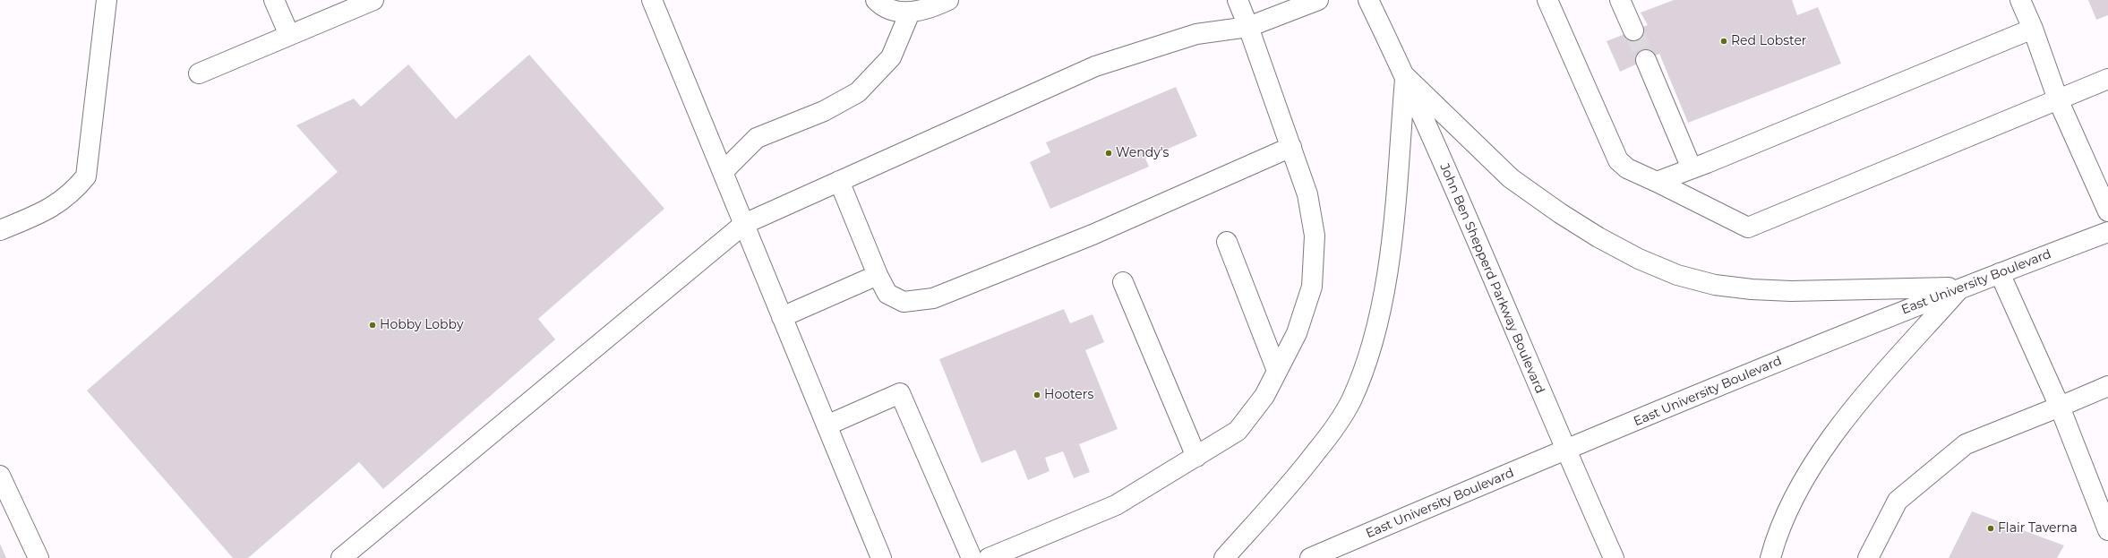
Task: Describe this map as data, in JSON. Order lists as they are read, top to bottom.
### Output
{
  "streets": {
    "main road": ["John Ben Shepperd Parkway Boulevard", "East University Boulevard"]
  },
  "crossings": [
    ["John Ben Shepperd Parkway Boulevard", "East University Boulevard"]
  ],
  "places": [
    "Red Lobster",
    "Wendy's",
    "Hobby Lobby",
    "Hooters",
    "Flair Taverna"
  ]
}
